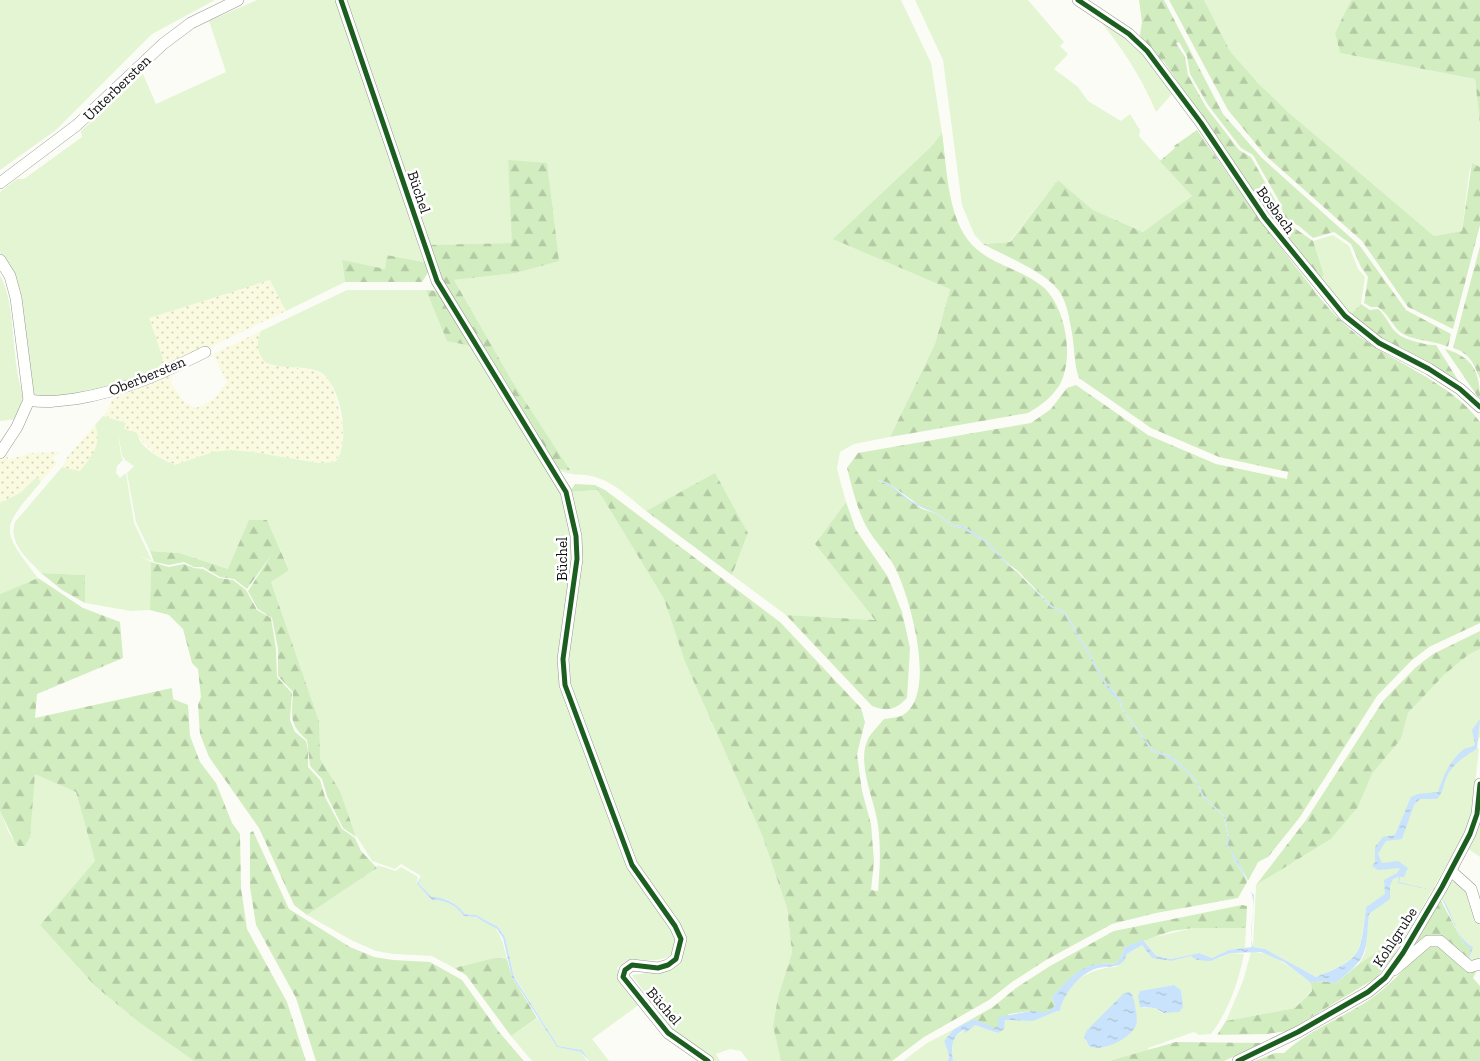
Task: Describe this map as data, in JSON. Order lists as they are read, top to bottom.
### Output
{
  "streets": {
    "street": [
      "Unterbersten",
      "Büchel",
      "Bosbach",
      "Oberbersten",
      "Kohlgrube"
    ]
  }
}
